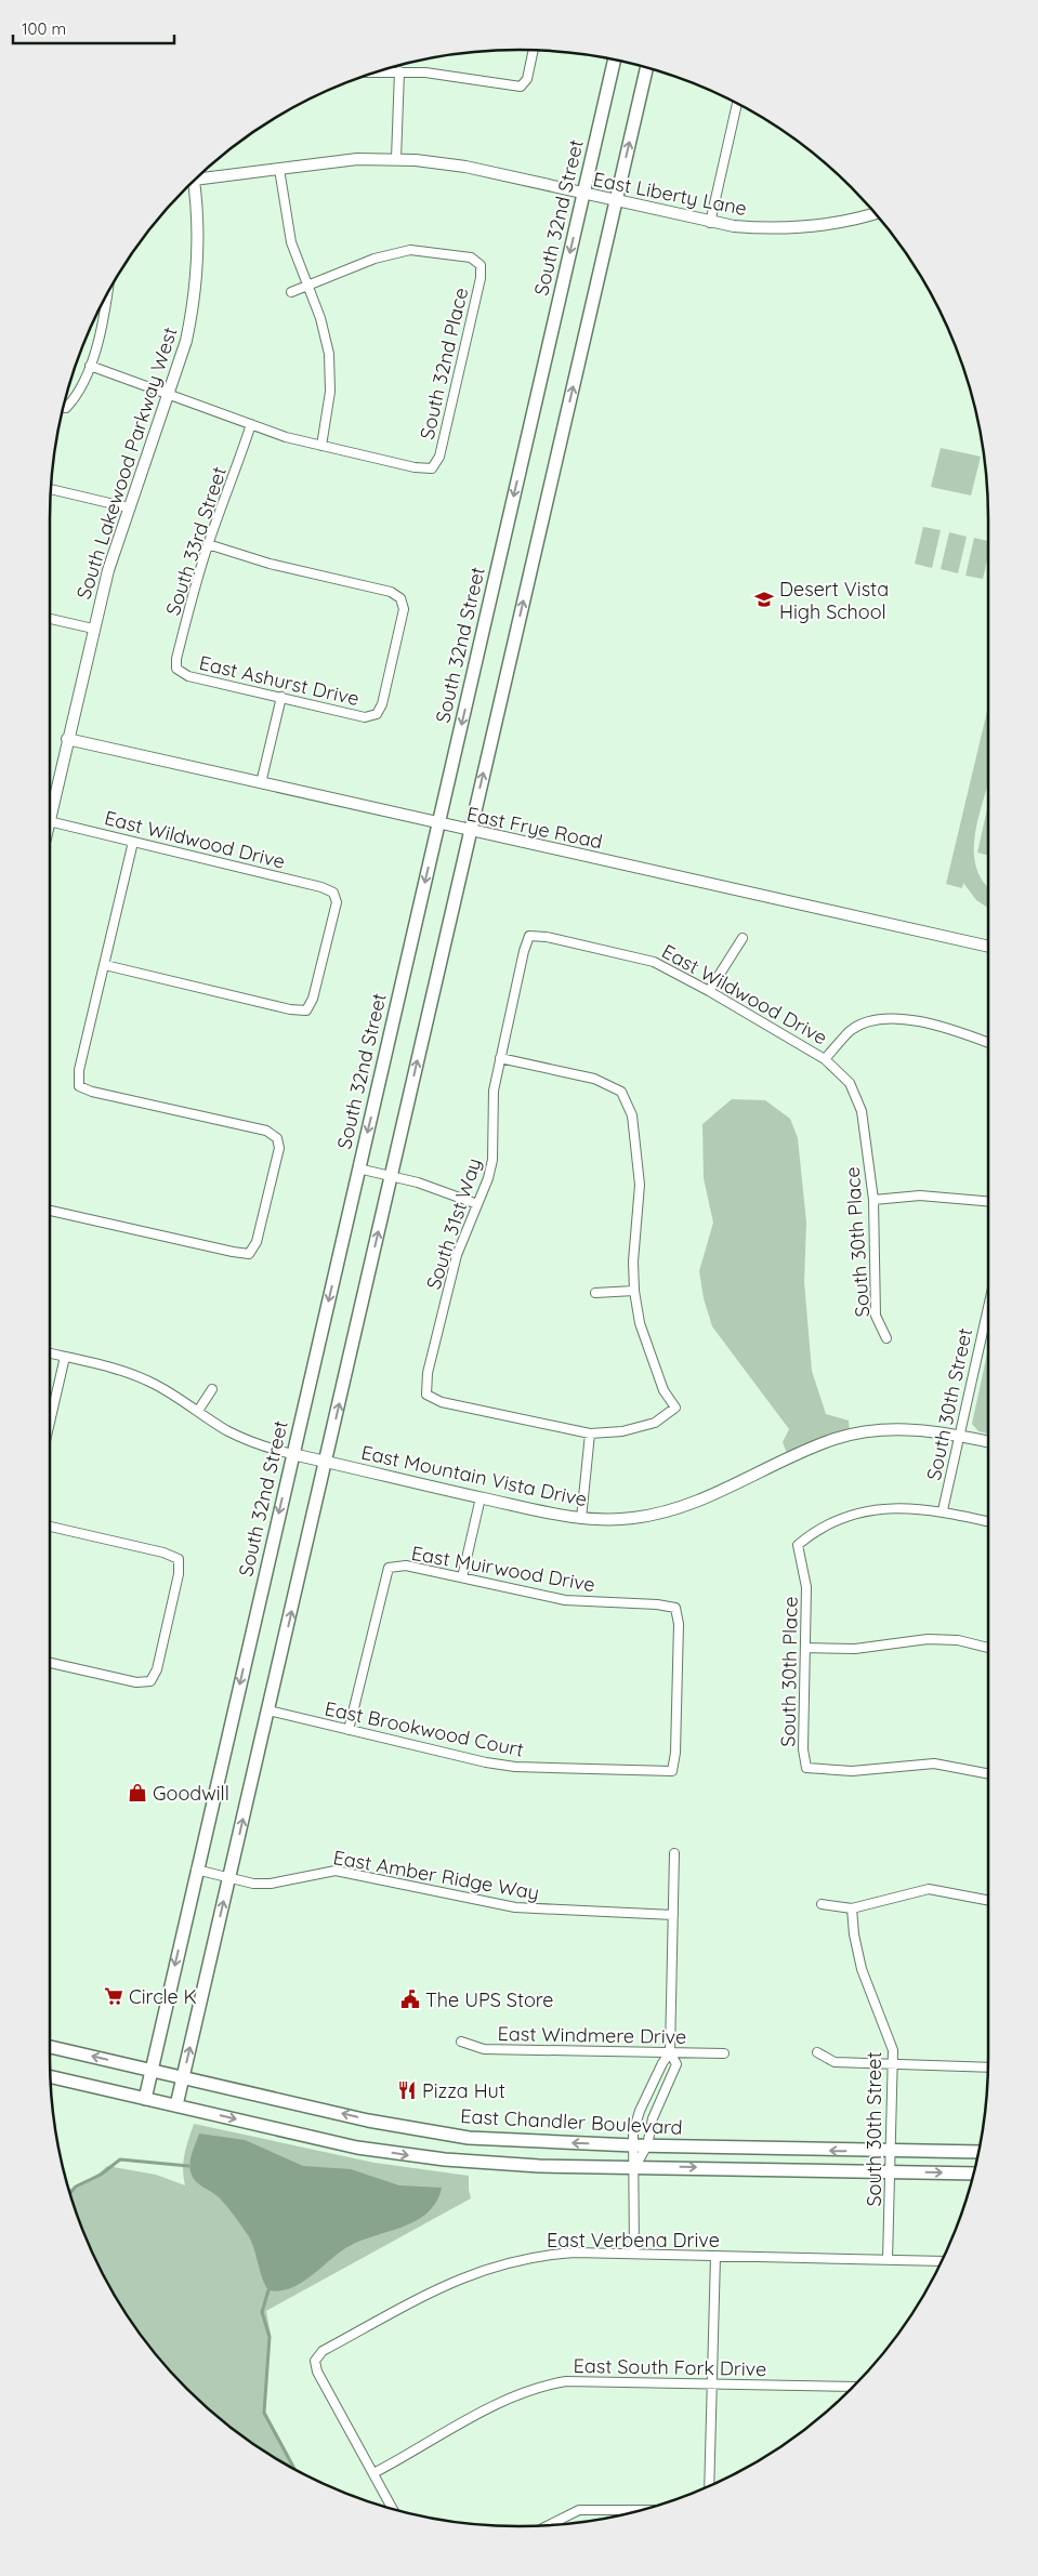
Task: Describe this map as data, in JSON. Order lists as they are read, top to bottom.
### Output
{
  "streets": {
    "main road": ["South 32nd Street", "East Chandler Boulevard"],
    "street": [
      "East Liberty Lane",
      "South 32nd Place",
      "South Lakewood Parkway West",
      "South 33rd Street",
      "East Ashurst Drive",
      "East Frye Road",
      "East Wildwood Drive",
      "South 31st Way",
      "South 30th Place",
      "South 30th Street",
      "East Mountain Vista Drive",
      "East Muirwood Drive",
      "East Brookwood Court",
      "East Amber Ridge Way",
      "East Windmere Drive",
      "East Verbena Drive",
      "East South Fork Drive"
    ]
  },
  "crossings": [
    ["East Liberty Lane", "South 32nd Street"],
    ["South 32nd Street", "East Frye Road"],
    ["South 32nd Street", "East Mountain Vista Drive"],
    ["South 32nd Street", "East Amber Ridge Way"],
    ["South 32nd Street", "East Chandler Boulevard"],
    ["South Lakewood Parkway West", "East Frye Road"],
    ["South 33rd Street", "East Ashurst Drive"],
    ["East Wildwood Drive", "South 31st Way"],
    ["East Wildwood Drive", "South 30th Place"],
    ["South 30th Place", "South 30th Street"],
    ["South 30th Street", "East Mountain Vista Drive"],
    ["South 30th Street", "East Chandler Boulevard"],
    ["South 30th Street", "East Verbena Drive"],
    ["East Muirwood Drive", "East Brookwood Court"],
    ["East Verbena Drive", "East South Fork Drive"]
  ],
  "places": {
    "school or university": ["Desert Vista High School"],
    "shop": ["Goodwill"],
    "supermarket": ["Circle K"],
    "public building": ["The UPS Store"],
    "restaurant": ["Pizza Hut"]
  },
  "scale_bar": "100 m"
}
